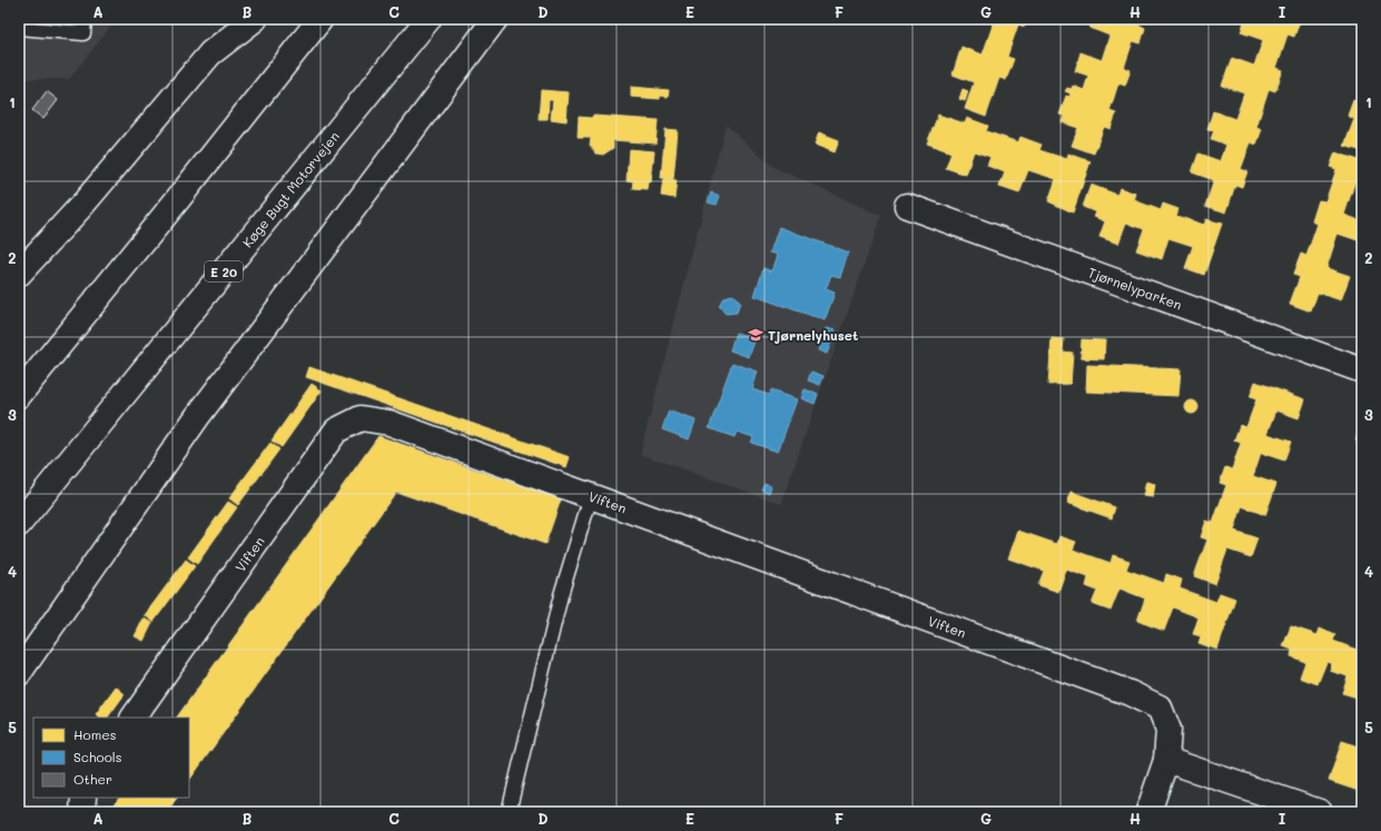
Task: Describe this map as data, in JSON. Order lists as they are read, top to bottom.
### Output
{
  "streets": {
    "main road": [
      "Køge Bugt Motorvejen",
      "E 20",
      "Tjørnelyparken",
      "Viften"
    ]
  },
  "places": {
    "school or university": ["Tjørnelyhuset"]
  },
  "legend": ["Homes", "Schools", "Other"],
  "grid": {
    "columns": [
      "A",
      "B",
      "C",
      "D",
      "E",
      "F",
      "G",
      "H",
      "I"
    ],
    "rows": [
      "1",
      "2",
      "3",
      "4",
      "5"
    ]
  }
}
